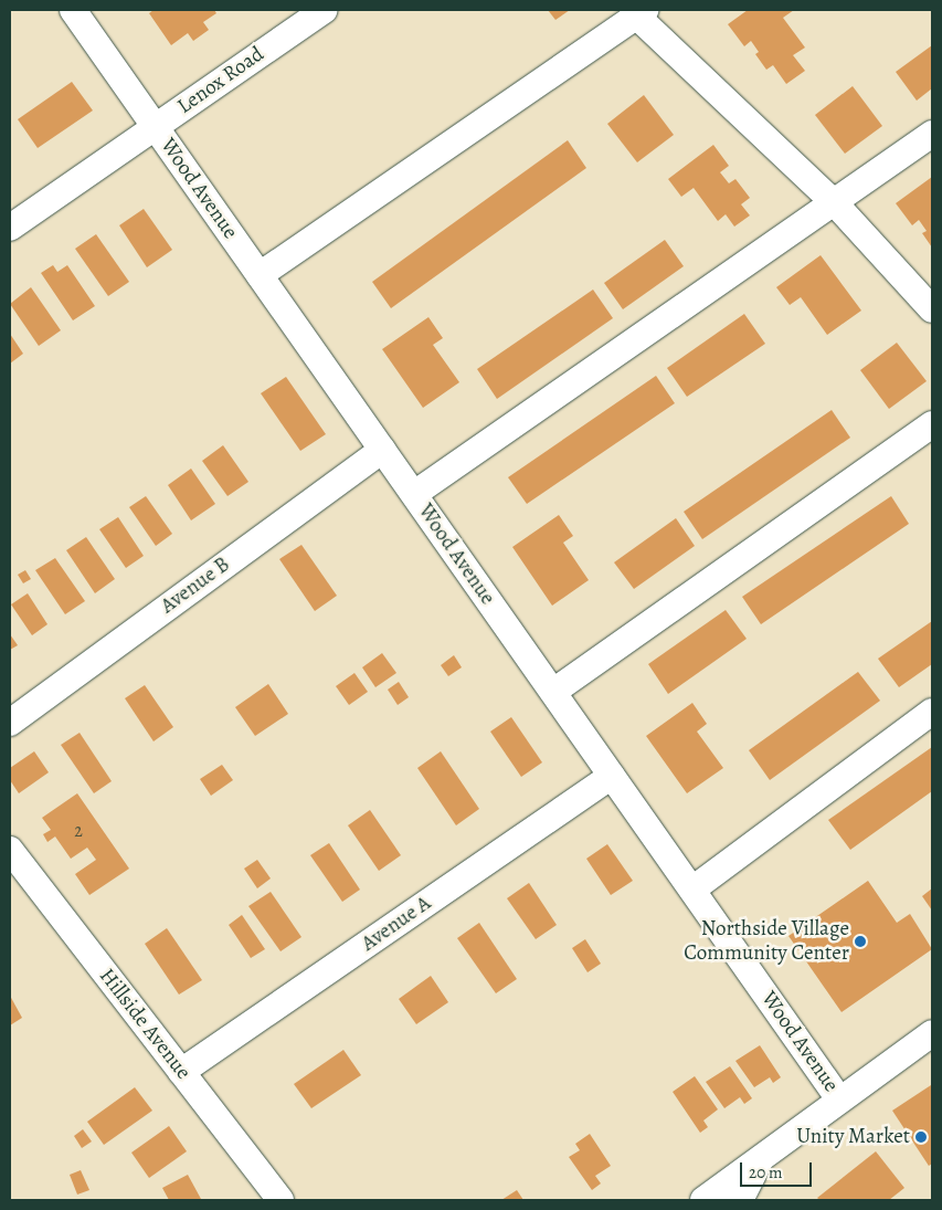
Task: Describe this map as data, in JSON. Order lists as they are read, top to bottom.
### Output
{
  "streets": {
    "street": [
      "Lenox Road",
      "Wood Avenue",
      "Avenue B",
      "Avenue A",
      "Hillside Avenue"
    ]
  },
  "crossings": [
    ["Lenox Road", "Wood Avenue"],
    ["Wood Avenue", "Avenue B"],
    ["Wood Avenue", "Avenue A"],
    ["Avenue A", "Hillside Avenue"]
  ],
  "places": ["Northside Village Community Center", "Unity Market"],
  "house_numbers": ["2"],
  "scale_bar": "20 m"
}
